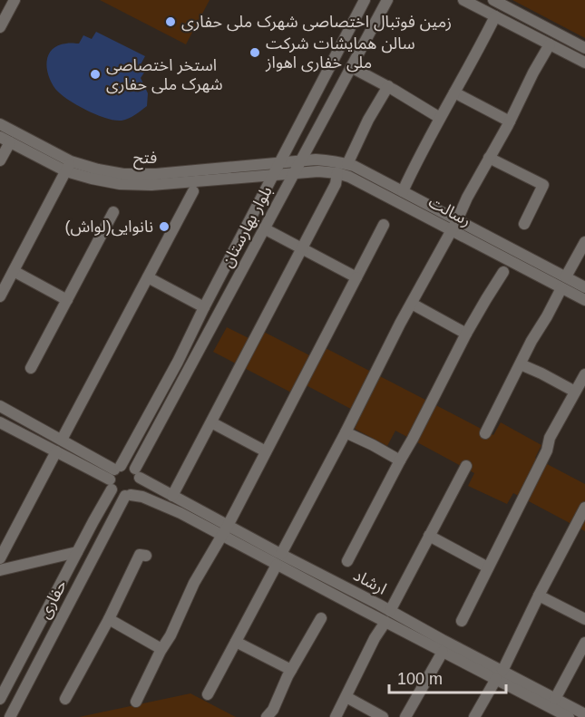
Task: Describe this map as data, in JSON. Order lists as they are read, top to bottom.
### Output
{
  "streets": {
    "street": [
      "فتح",
      "رسالت",
      "بلوار بهارستان",
      "ارشاد",
      "حفاری"
    ]
  },
  "crossings": [
    ["فتح", "رسالت"],
    ["فتح", "بلوار بهارستان"],
    ["رسالت", "بلوار بهارستان"],
    ["بلوار بهارستان", "ارشاد"],
    ["بلوار بهارستان", "حفاری"],
    ["ارشاد", "حفاری"]
  ],
  "places": [
    "زمین فوتبال اختصاصی شهرک ملی حفاری",
    "سالن همایشات شرکت ملی خفاری اهواز",
    "استخر اختصاصی شهرک ملی حفاری",
    "نانوایى(لواش)"
  ],
  "scale_bar": "100 m"
}
